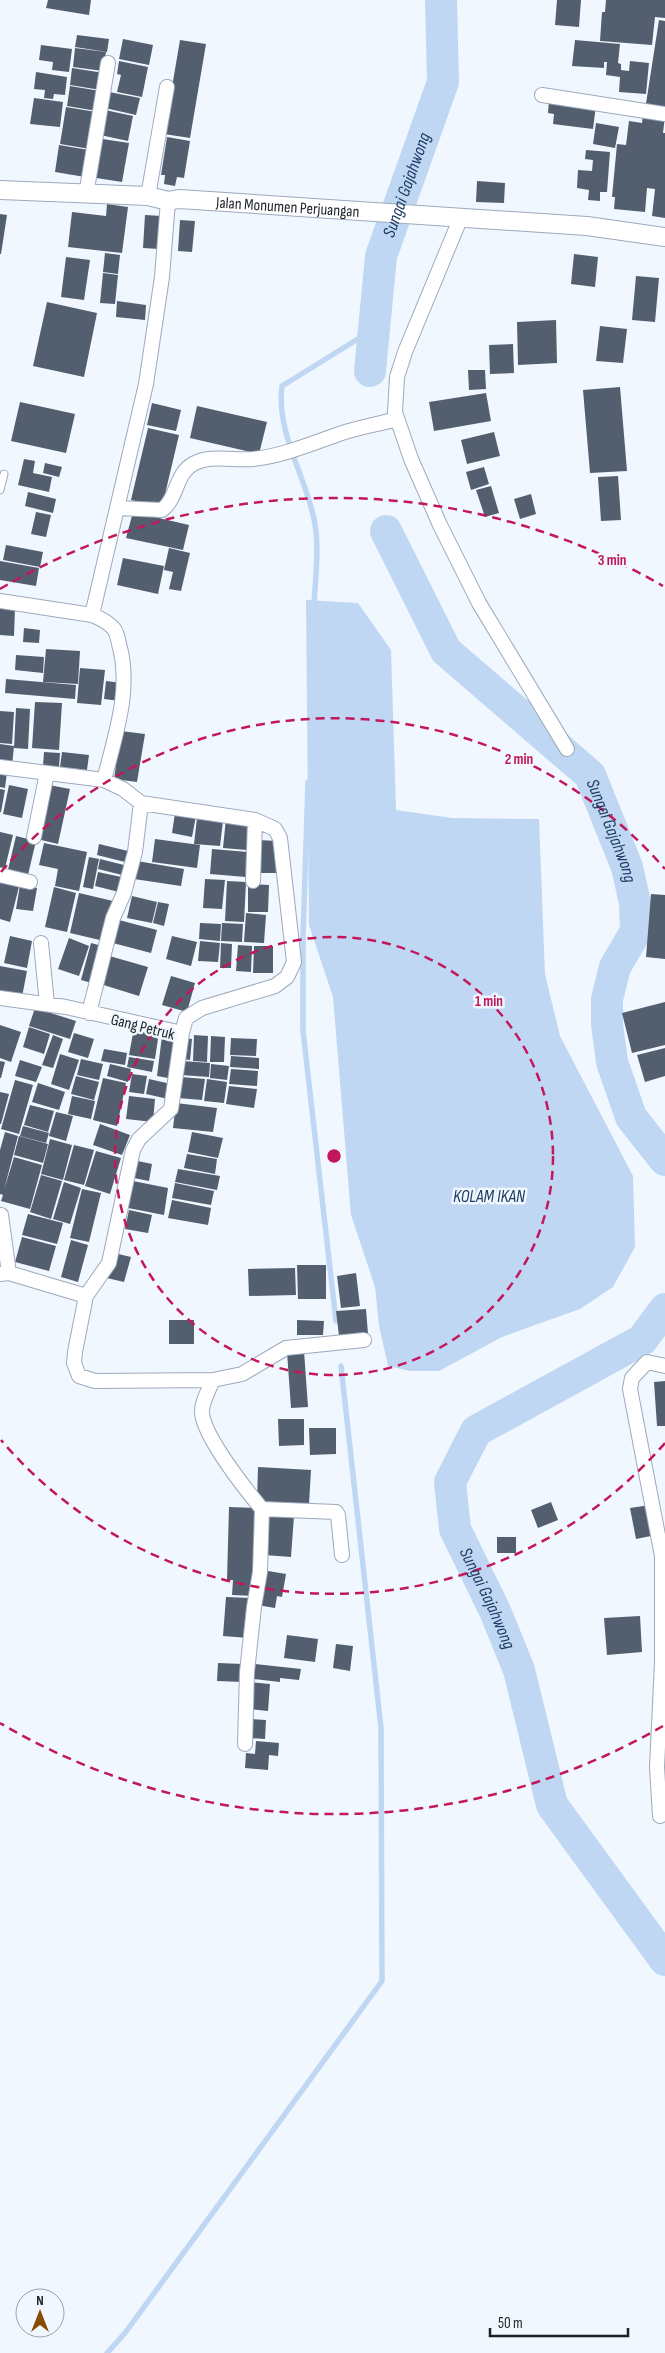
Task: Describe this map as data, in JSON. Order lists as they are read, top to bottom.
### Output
{
  "streets": {
    "street": ["Jalan Monumen Perjuangan", "Gang Petruk"]
  },
  "water": ["Sungai Gajahwong", "KOLAM IKAN"],
  "scale_bar": "50 m",
  "north": "top",
  "rings": ["3 min", "2 min", "1 min"]
}
